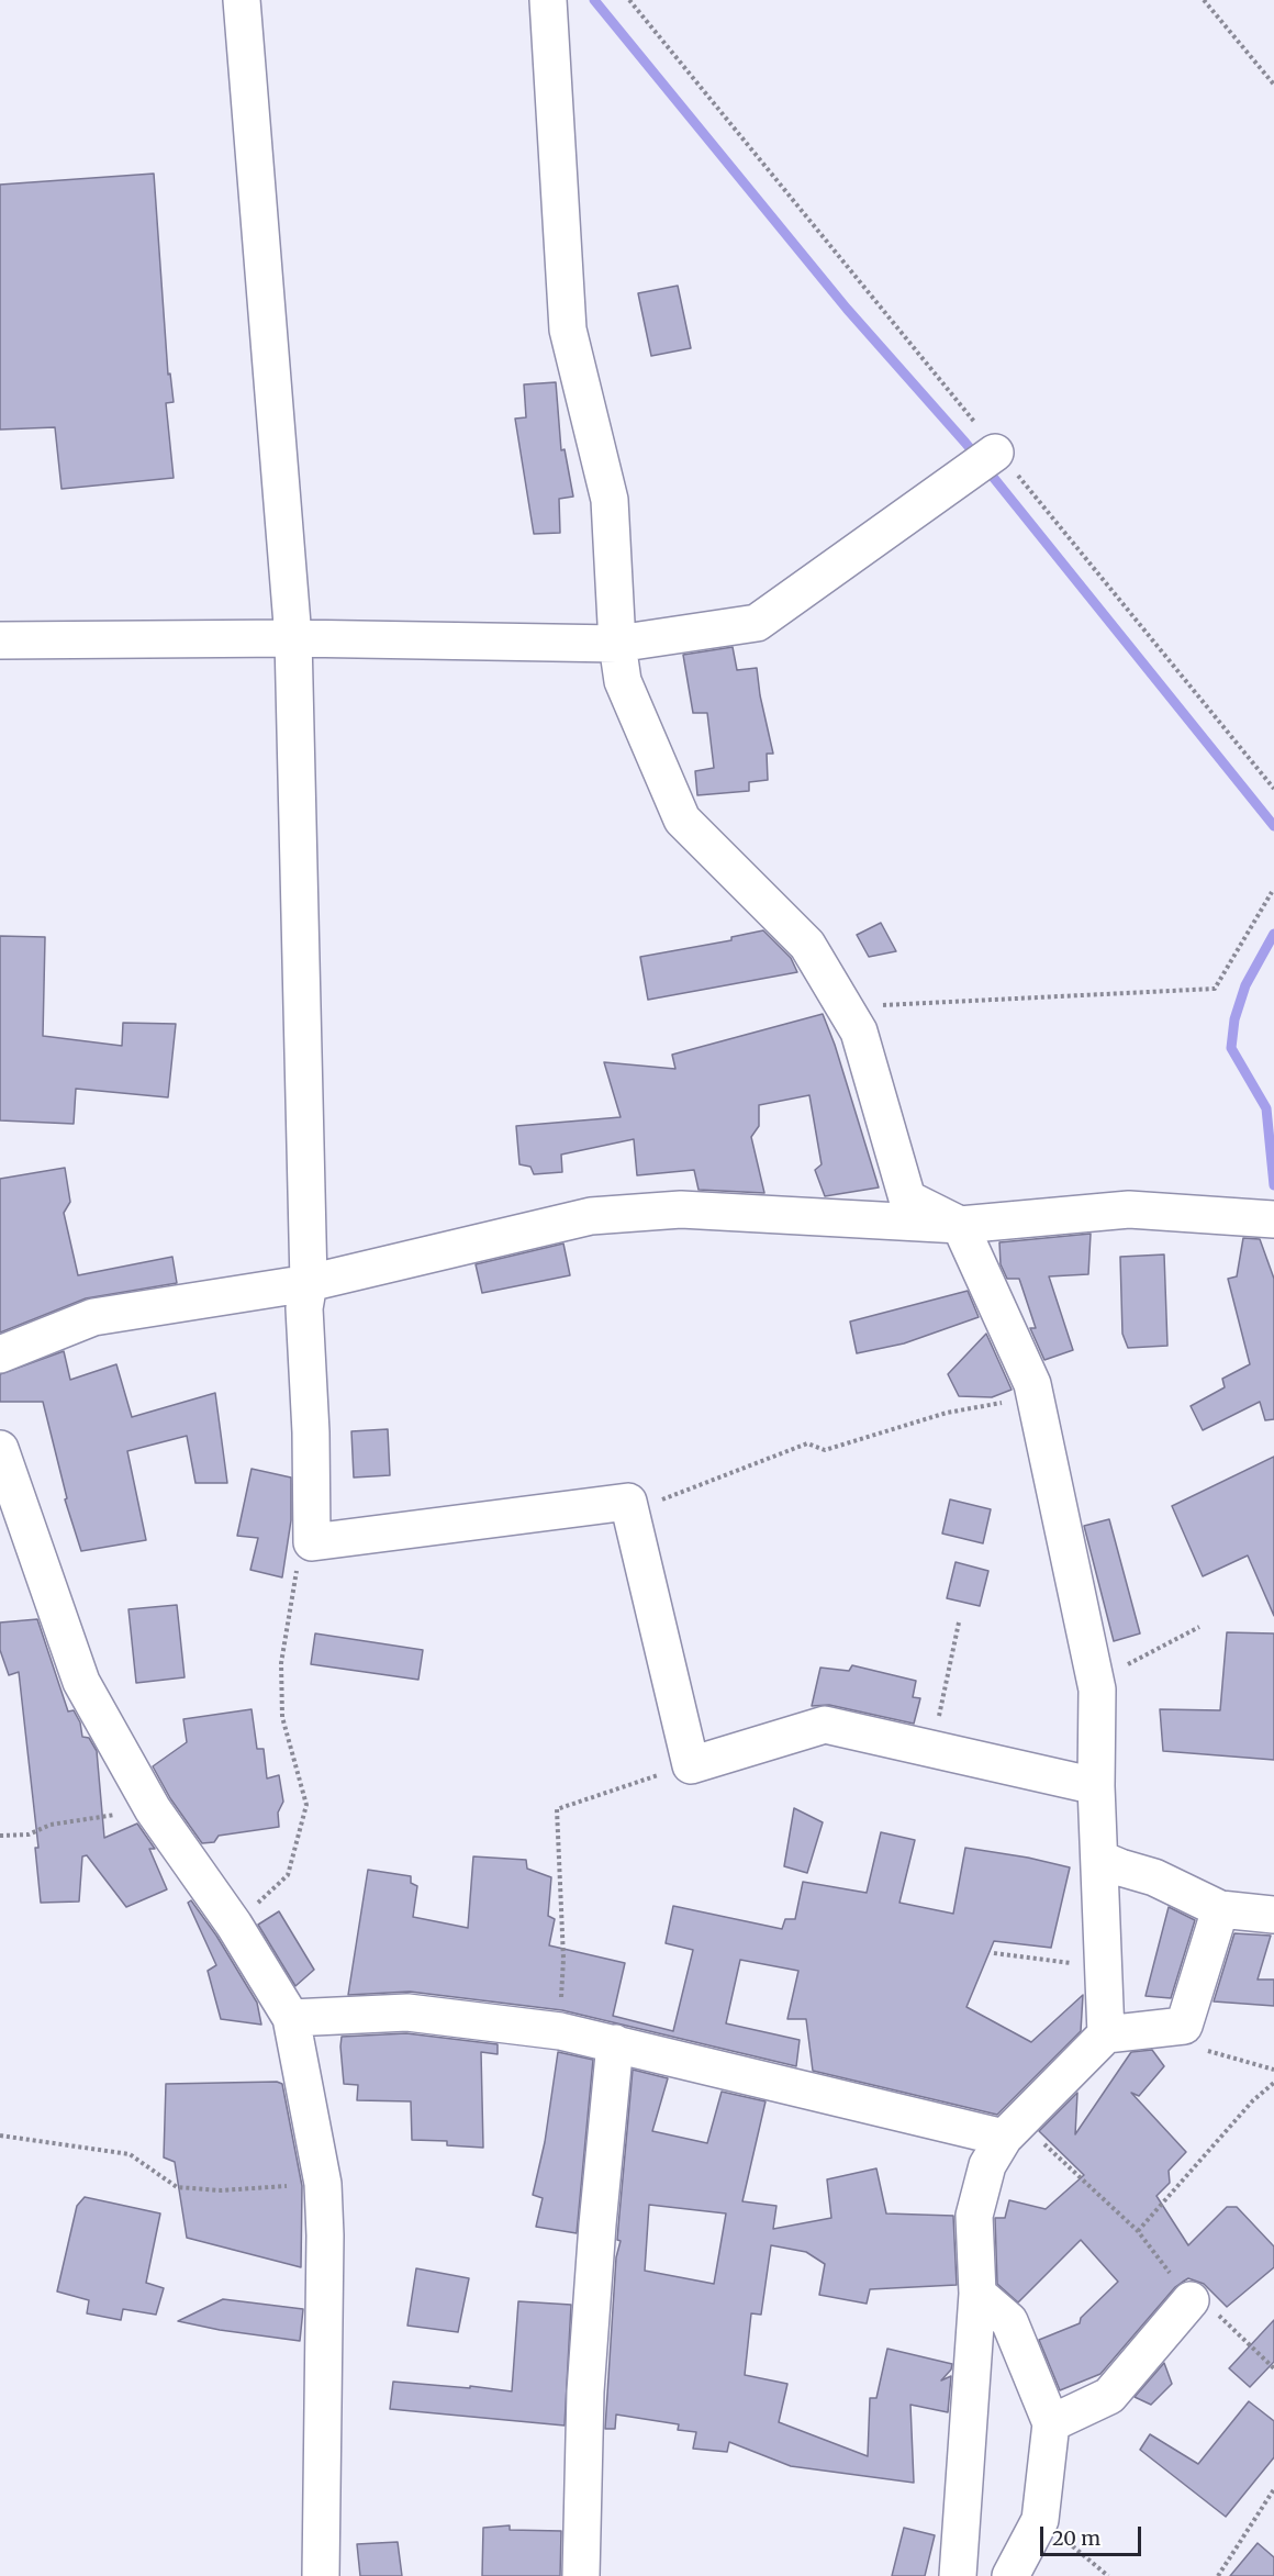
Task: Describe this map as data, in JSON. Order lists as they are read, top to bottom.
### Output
{
  "scale_bar": "20 m"
}
